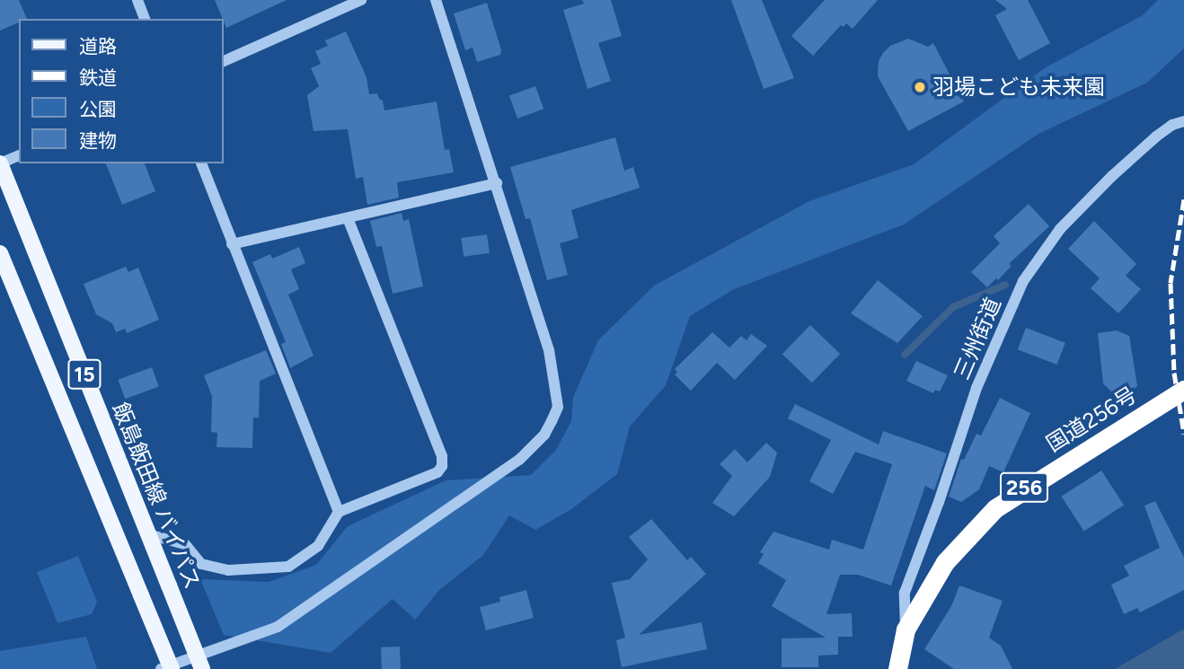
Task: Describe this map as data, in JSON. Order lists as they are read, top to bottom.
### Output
{
  "streets": {
    "highway": ["国道256号", "256"],
    "main road": ["15", "飯島飯田線 バイパス"],
    "street": ["三州街道"]
  },
  "crossings": [
    ["三州街道", "国道256号"]
  ],
  "places": ["羽場こども未来園"],
  "legend": [
    "道路",
    "鉄道",
    "公園",
    "建物"
  ]
}
